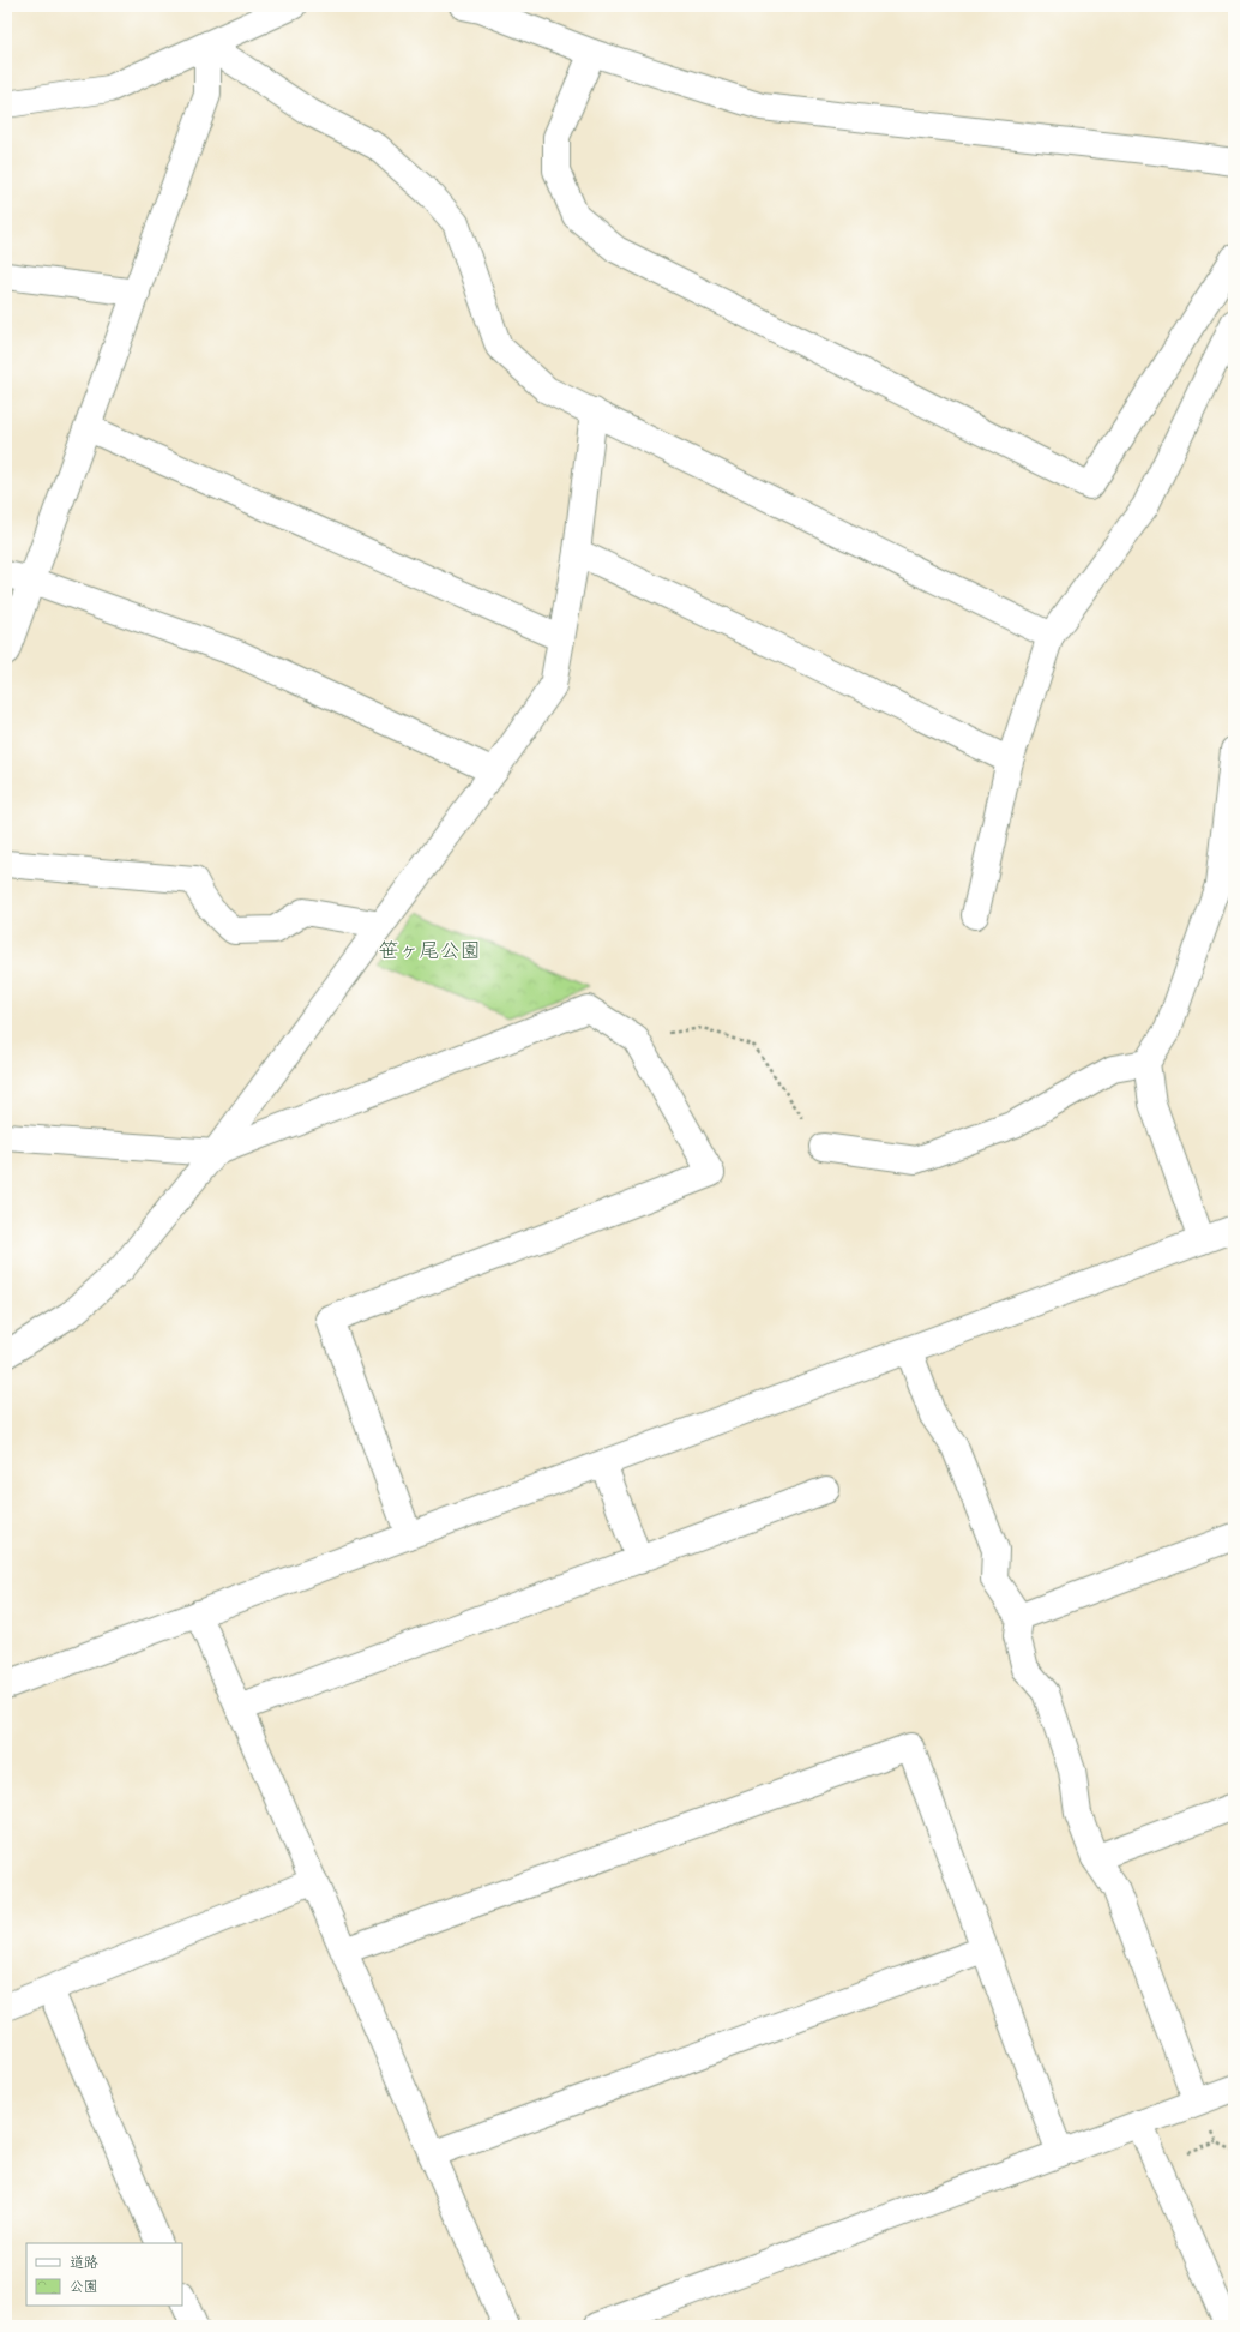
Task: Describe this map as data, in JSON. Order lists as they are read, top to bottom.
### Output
{
  "parks": ["笹ヶ尾公園"],
  "legend": ["道路", "公園"]
}
